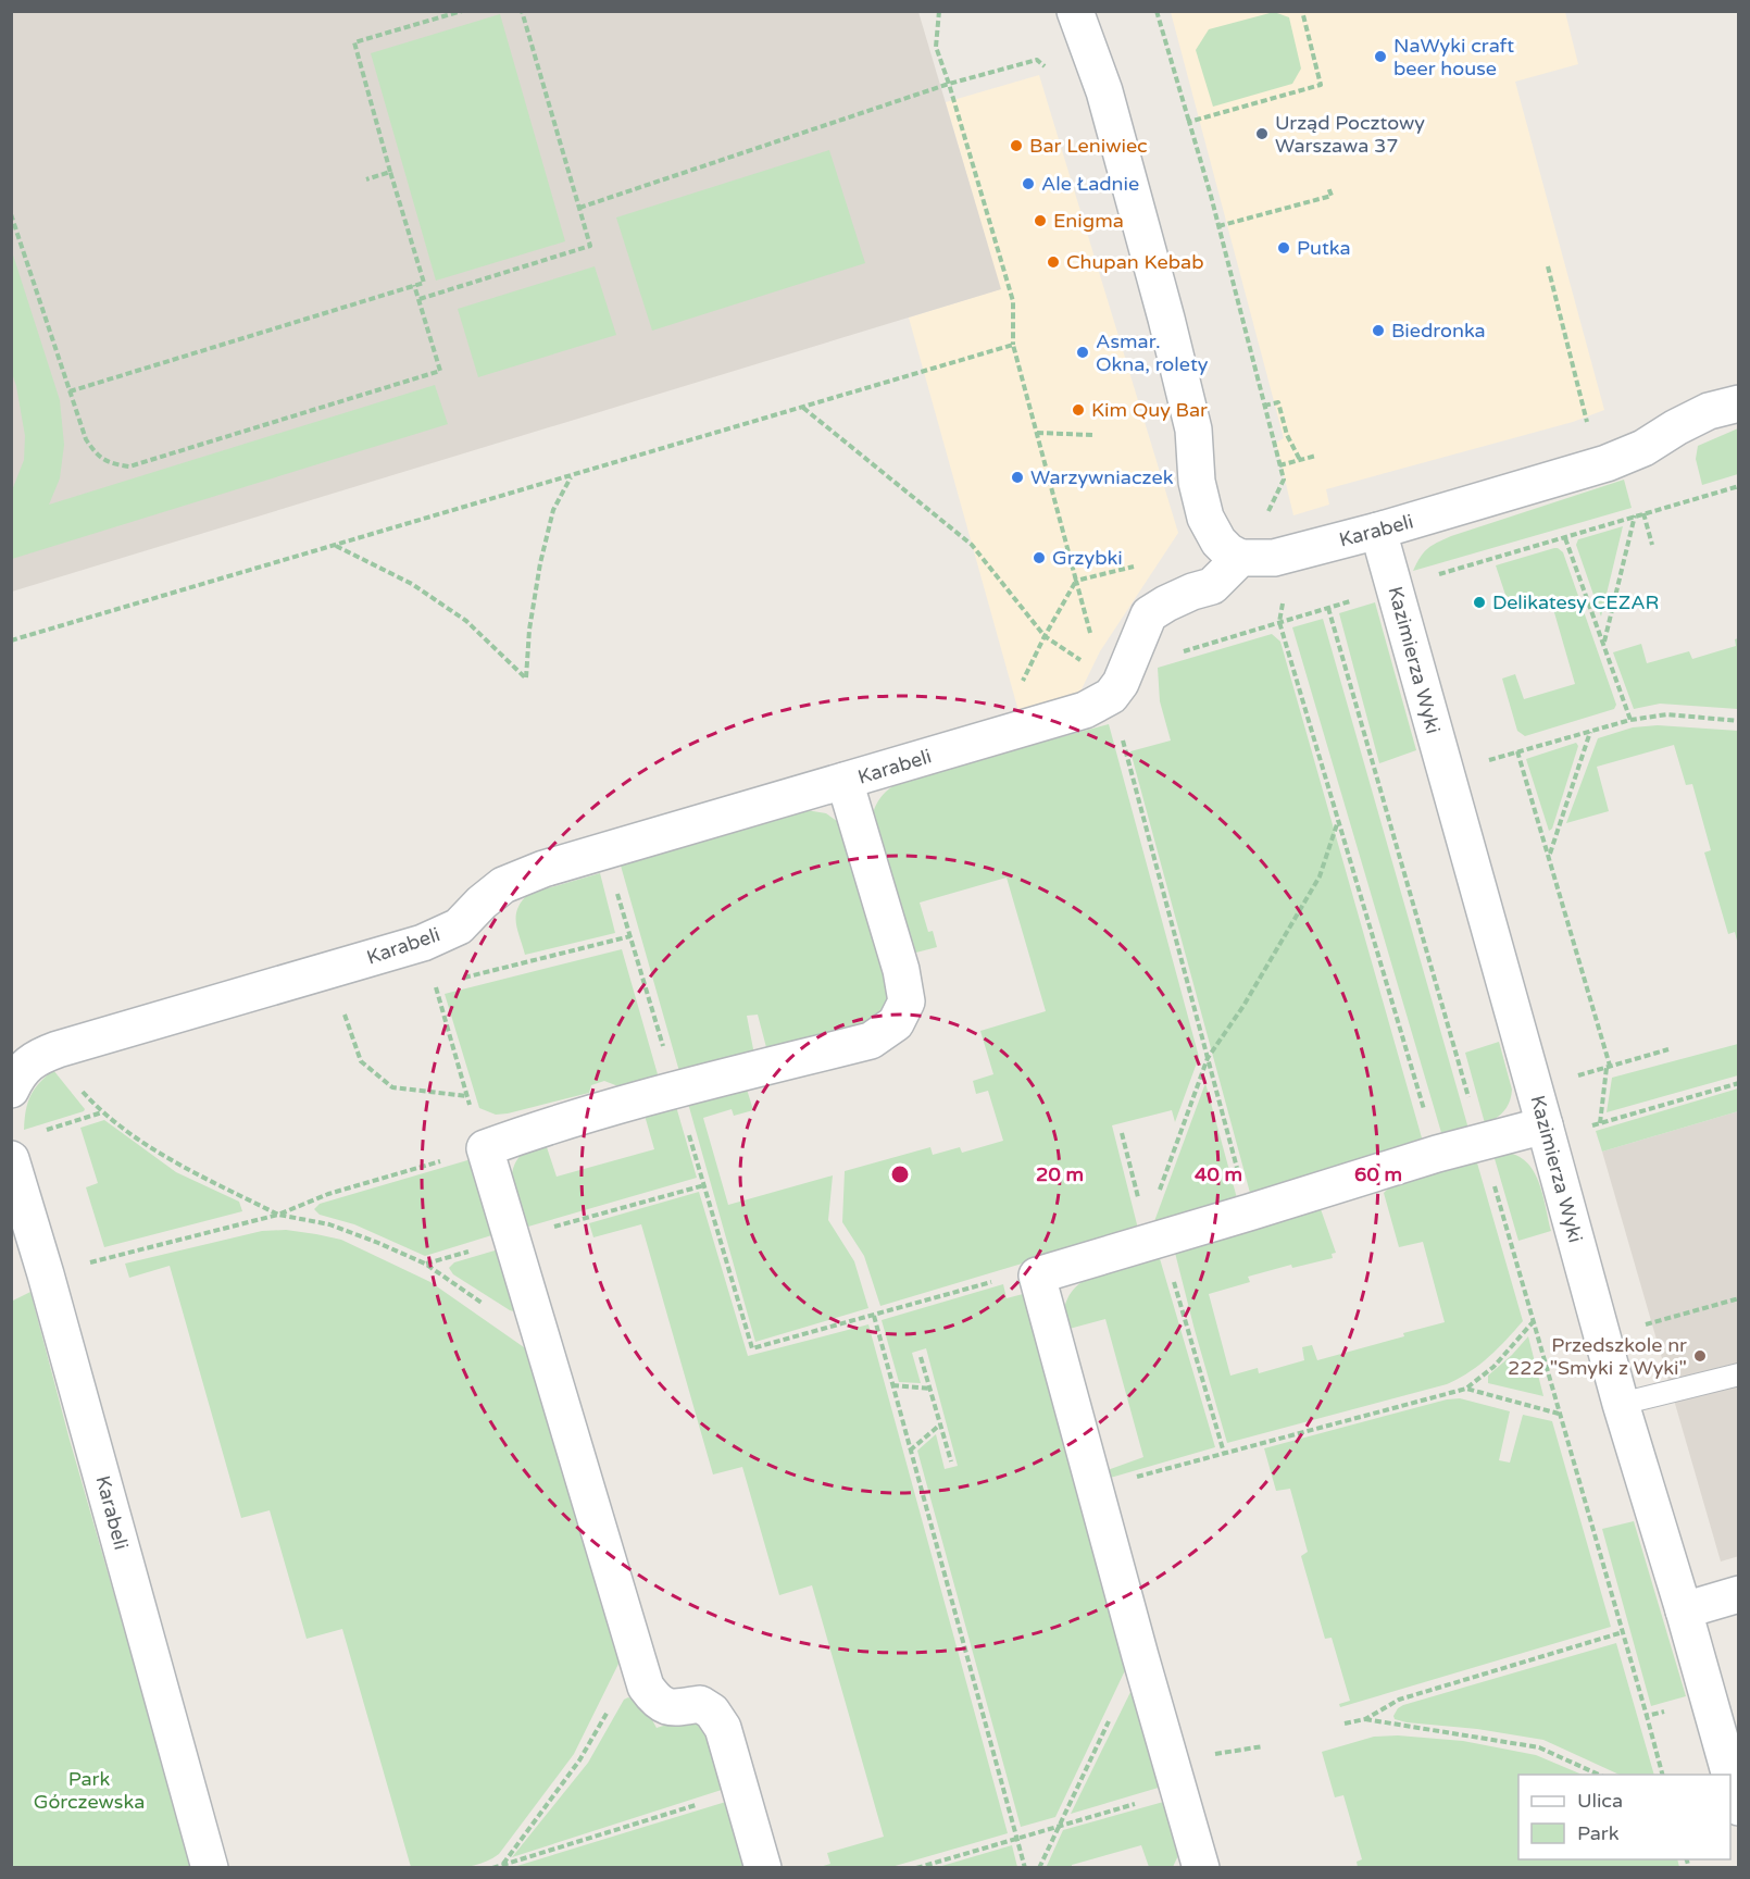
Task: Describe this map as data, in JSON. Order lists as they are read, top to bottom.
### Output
{
  "streets": {
    "street": ["Karabeli", "Kazimierza Wyki"]
  },
  "crossings": [
    ["Karabeli", "Kazimierza Wyki"]
  ],
  "parks": ["Park Górczewska"],
  "places": [
    "NaWyki craft beer house",
    "Urząd Pocztowy Warszawa 37",
    "Bar Leniwiec",
    "Ale Ładnie",
    "Enigma",
    "Putka",
    "Chupan Kebab",
    "Biedronka",
    "Asmar. Okna, rolety",
    "Kim Quy Bar",
    "Warzywniaczek",
    "Grzybki",
    "Delikatesy CEZAR",
    "Przedszkole nr 222 \"Smyki z Wyki\""
  ],
  "legend": ["Ulica", "Park"],
  "rings": ["20 m", "40 m", "60 m"]
}
